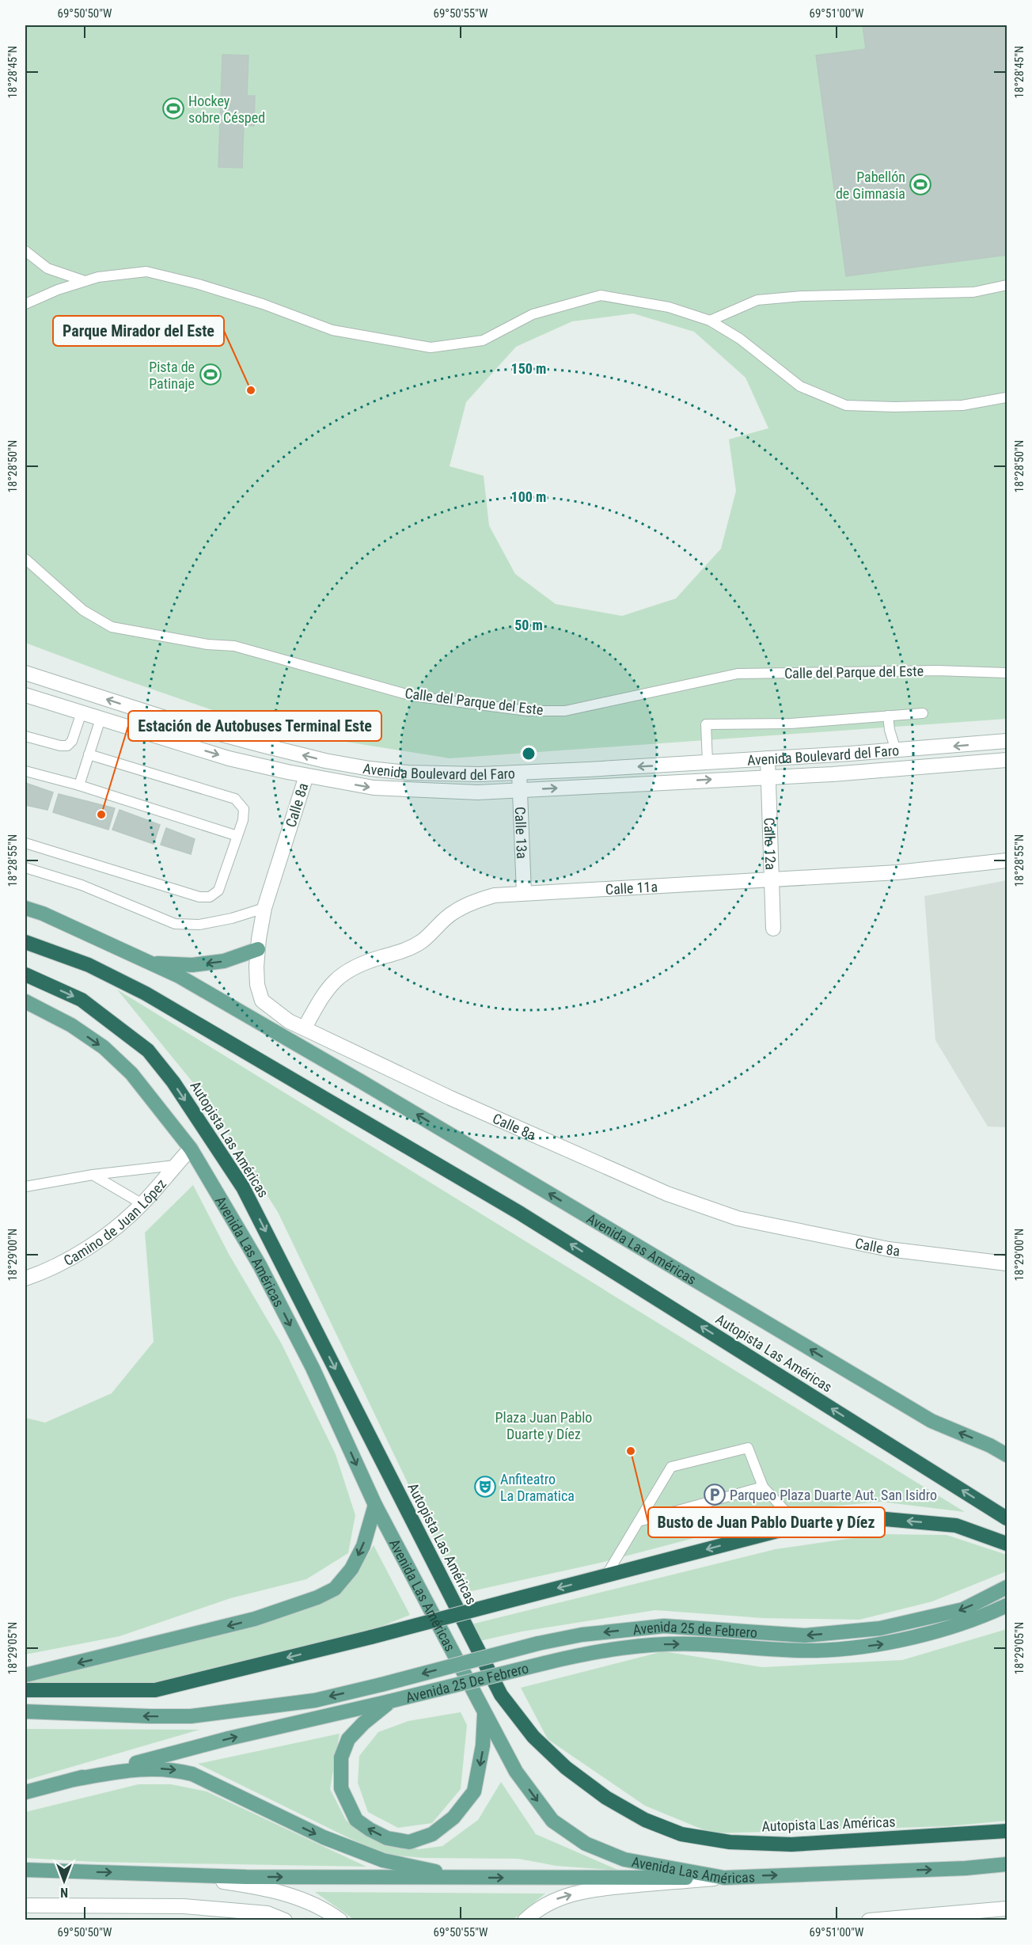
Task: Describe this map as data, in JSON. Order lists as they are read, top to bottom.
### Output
{
  "streets": {
    "highway": ["Autopista Las Américas"],
    "main road": ["Avenida Las Américas", "Avenida 25 de Febrero", "Avenida 25 De Febrero"],
    "street": [
      "Avenida Boulevard del Faro",
      "Calle 8a",
      "Calle 13a",
      "Calle 12a",
      "Calle 11a",
      "Camino de Juan López"
    ],
    "lane": ["Calle del Parque del Este"]
  },
  "crossings": [
    ["Avenida Boulevard del Faro", "Calle 8a"],
    ["Avenida Boulevard del Faro", "Calle 13a"],
    ["Avenida Boulevard del Faro", "Calle 12a"],
    ["Calle 8a", "Calle 11a"],
    ["Calle 13a", "Calle 11a"],
    ["Calle 12a", "Calle 11a"],
    ["Camino de Juan López", "Avenida Las Américas"],
    ["Avenida 25 de Febrero", "Avenida 25 De Febrero"]
  ],
  "parks": ["Plaza Juan Pablo Duarte y Díez"],
  "places": {
    "sports": ["Hockey sobre Césped", "Pabellón de Gimnasia", "Pista de Patinaje"],
    "other": ["Parque Mirador del Este", "Estación de Autobuses Terminal Este", "Busto de Juan Pablo Duarte y Díez"],
    "theatre": ["Anfiteatro La Dramatica"],
    "parking": ["Parqueo Plaza Duarte Aut. San Isidro"]
  },
  "north": "bottom",
  "coordinates": [
    "69°50'50\"W",
    "69°50'55\"W",
    "69°51'00\"W",
    "18°28'45\"N",
    "18°28'50\"N",
    "18°28'55\"N",
    "18°29'00\"N",
    "18°29'05\"N"
  ],
  "rings": ["150 m", "100 m", "50 m"]
}
